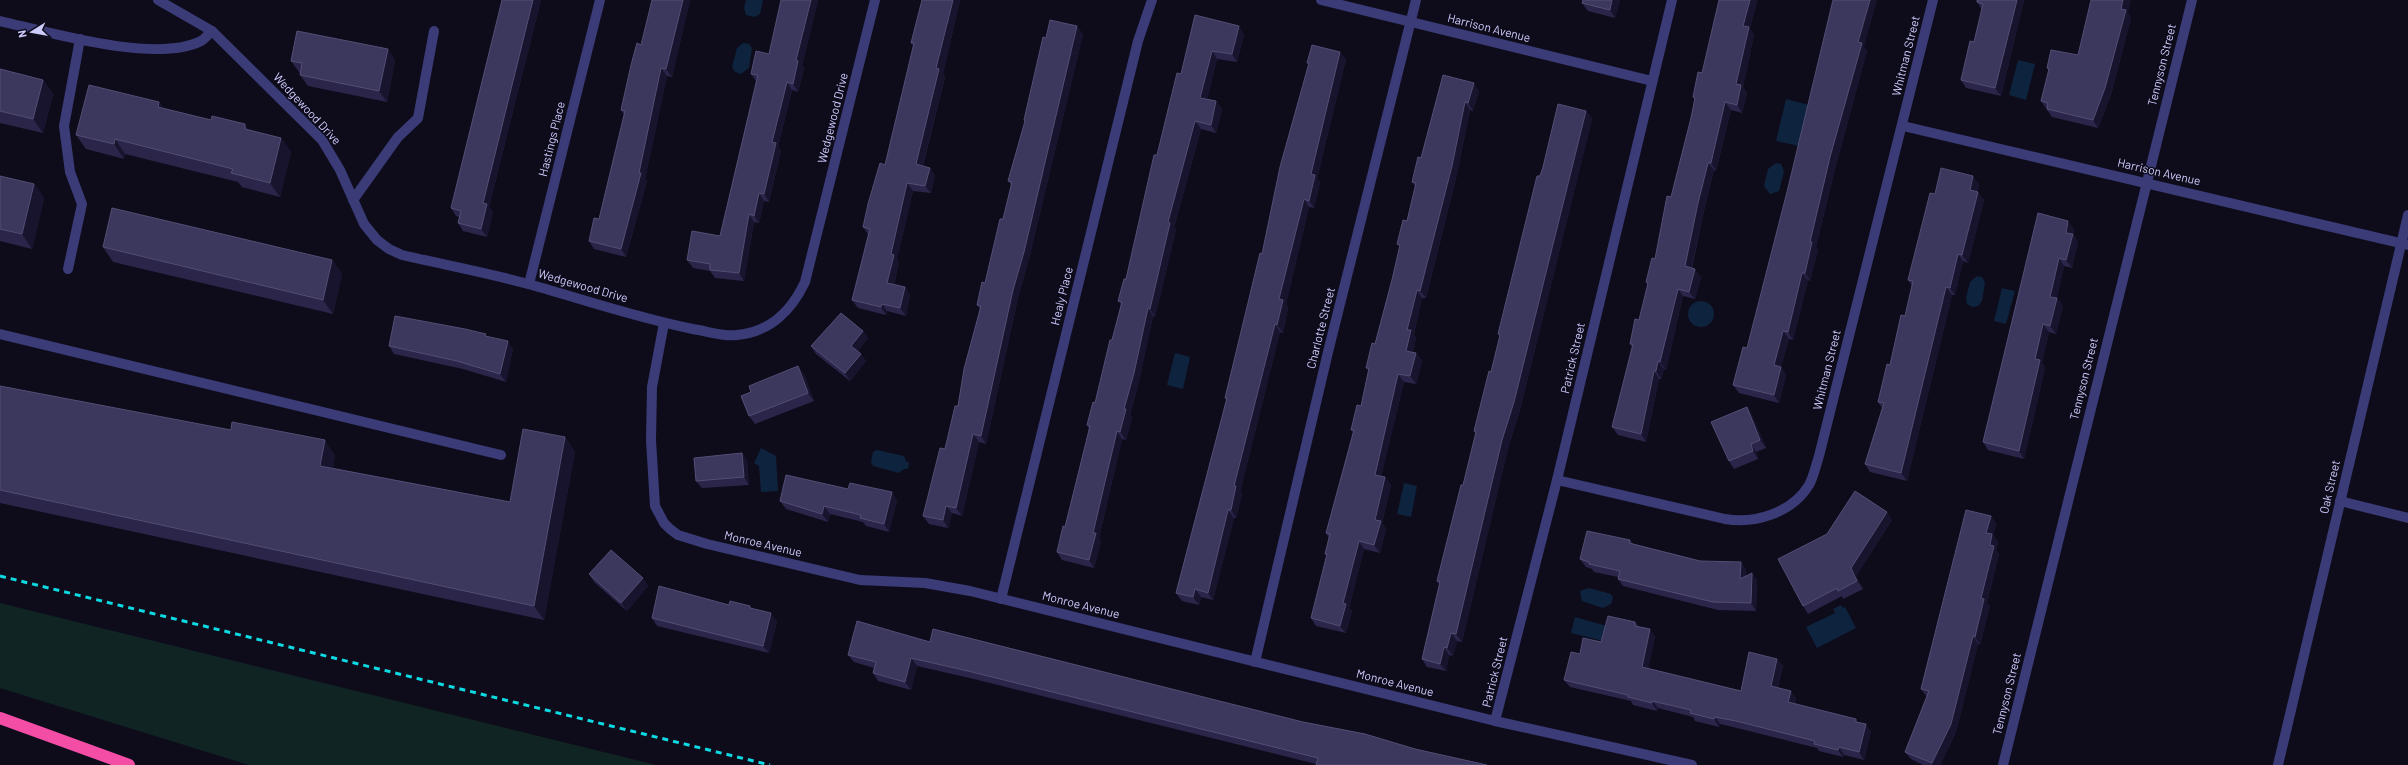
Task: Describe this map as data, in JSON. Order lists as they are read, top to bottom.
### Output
{
  "streets": {
    "street": [
      "Harrison Avenue",
      "Whitman Street",
      "Tennyson Street",
      "Wedgewood Drive",
      "Hastings Place",
      "Healy Place",
      "Charlotte Street",
      "Patrick Street",
      "Oak Street",
      "Monroe Avenue"
    ]
  },
  "crossings": [
    ["Harrison Avenue", "Whitman Street"],
    ["Harrison Avenue", "Tennyson Street"],
    ["Harrison Avenue", "Charlotte Street"],
    ["Harrison Avenue", "Patrick Street"],
    ["Harrison Avenue", "Oak Street"],
    ["Whitman Street", "Patrick Street"],
    ["Wedgewood Drive", "Hastings Place"],
    ["Wedgewood Drive", "Monroe Avenue"],
    ["Healy Place", "Monroe Avenue"],
    ["Charlotte Street", "Monroe Avenue"],
    ["Patrick Street", "Monroe Avenue"]
  ],
  "north": "left"
}
